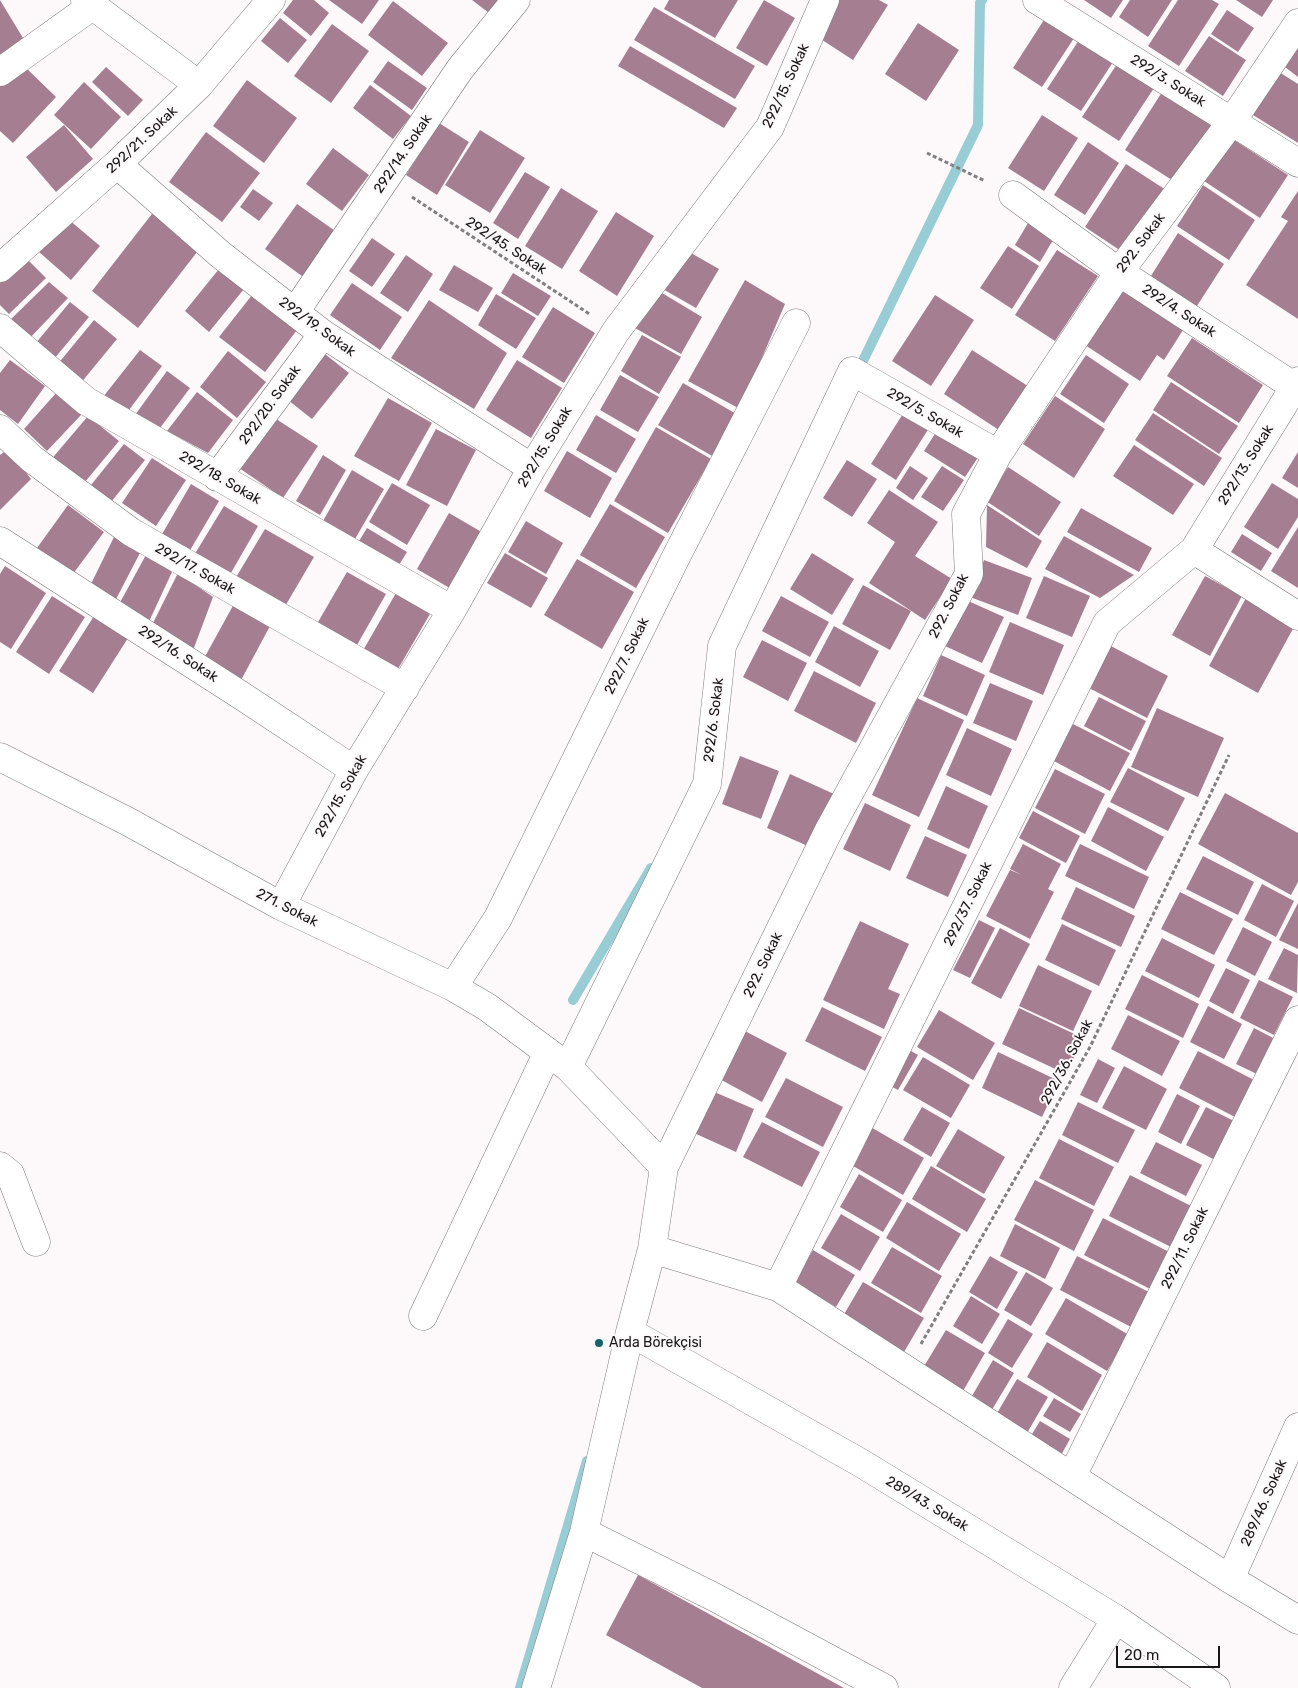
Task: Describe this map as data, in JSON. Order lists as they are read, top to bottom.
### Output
{
  "streets": {
    "street": [
      "292/3. Sokak",
      "292/15. Sokak",
      "292/21. Sokak",
      "292/14. Sokak",
      "292. Sokak",
      "292/4. Sokak",
      "292/19. Sokak",
      "292/20. Sokak",
      "292/5. Sokak",
      "292/13. Sokak",
      "292/18. Sokak",
      "292/17. Sokak",
      "292/16. Sokak",
      "292/7. Sokak",
      "292/6. Sokak",
      "292/37. Sokak",
      "271. Sokak",
      "292/11. Sokak",
      "289/46. Sokak",
      "289/43. Sokak"
    ],
    "path": ["292/45. Sokak", "292/36. Sokak"]
  },
  "crossings": [
    ["292/3. Sokak", "292. Sokak"],
    ["292/15. Sokak", "292/45. Sokak"],
    ["292/15. Sokak", "292/19. Sokak"],
    ["292/15. Sokak", "292/18. Sokak"],
    ["292/15. Sokak", "292/17. Sokak"],
    ["292/15. Sokak", "292/16. Sokak"],
    ["292/15. Sokak", "271. Sokak"],
    ["292/21. Sokak", "292/19. Sokak"],
    ["292/14. Sokak", "292/45. Sokak"],
    ["292/14. Sokak", "292/19. Sokak"],
    ["292. Sokak", "292/4. Sokak"],
    ["292. Sokak", "292/5. Sokak"],
    ["292. Sokak", "271. Sokak"],
    ["292. Sokak", "289/43. Sokak"],
    ["292/4. Sokak", "292/13. Sokak"],
    ["292/19. Sokak", "292/20. Sokak"],
    ["292/20. Sokak", "292/18. Sokak"],
    ["292/5. Sokak", "292/6. Sokak"],
    ["292/13. Sokak", "292/37. Sokak"],
    ["292/7. Sokak", "271. Sokak"],
    ["292/6. Sokak", "271. Sokak"]
  ],
  "places": ["Arda Börekçisi"],
  "scale_bar": "20 m"
}
